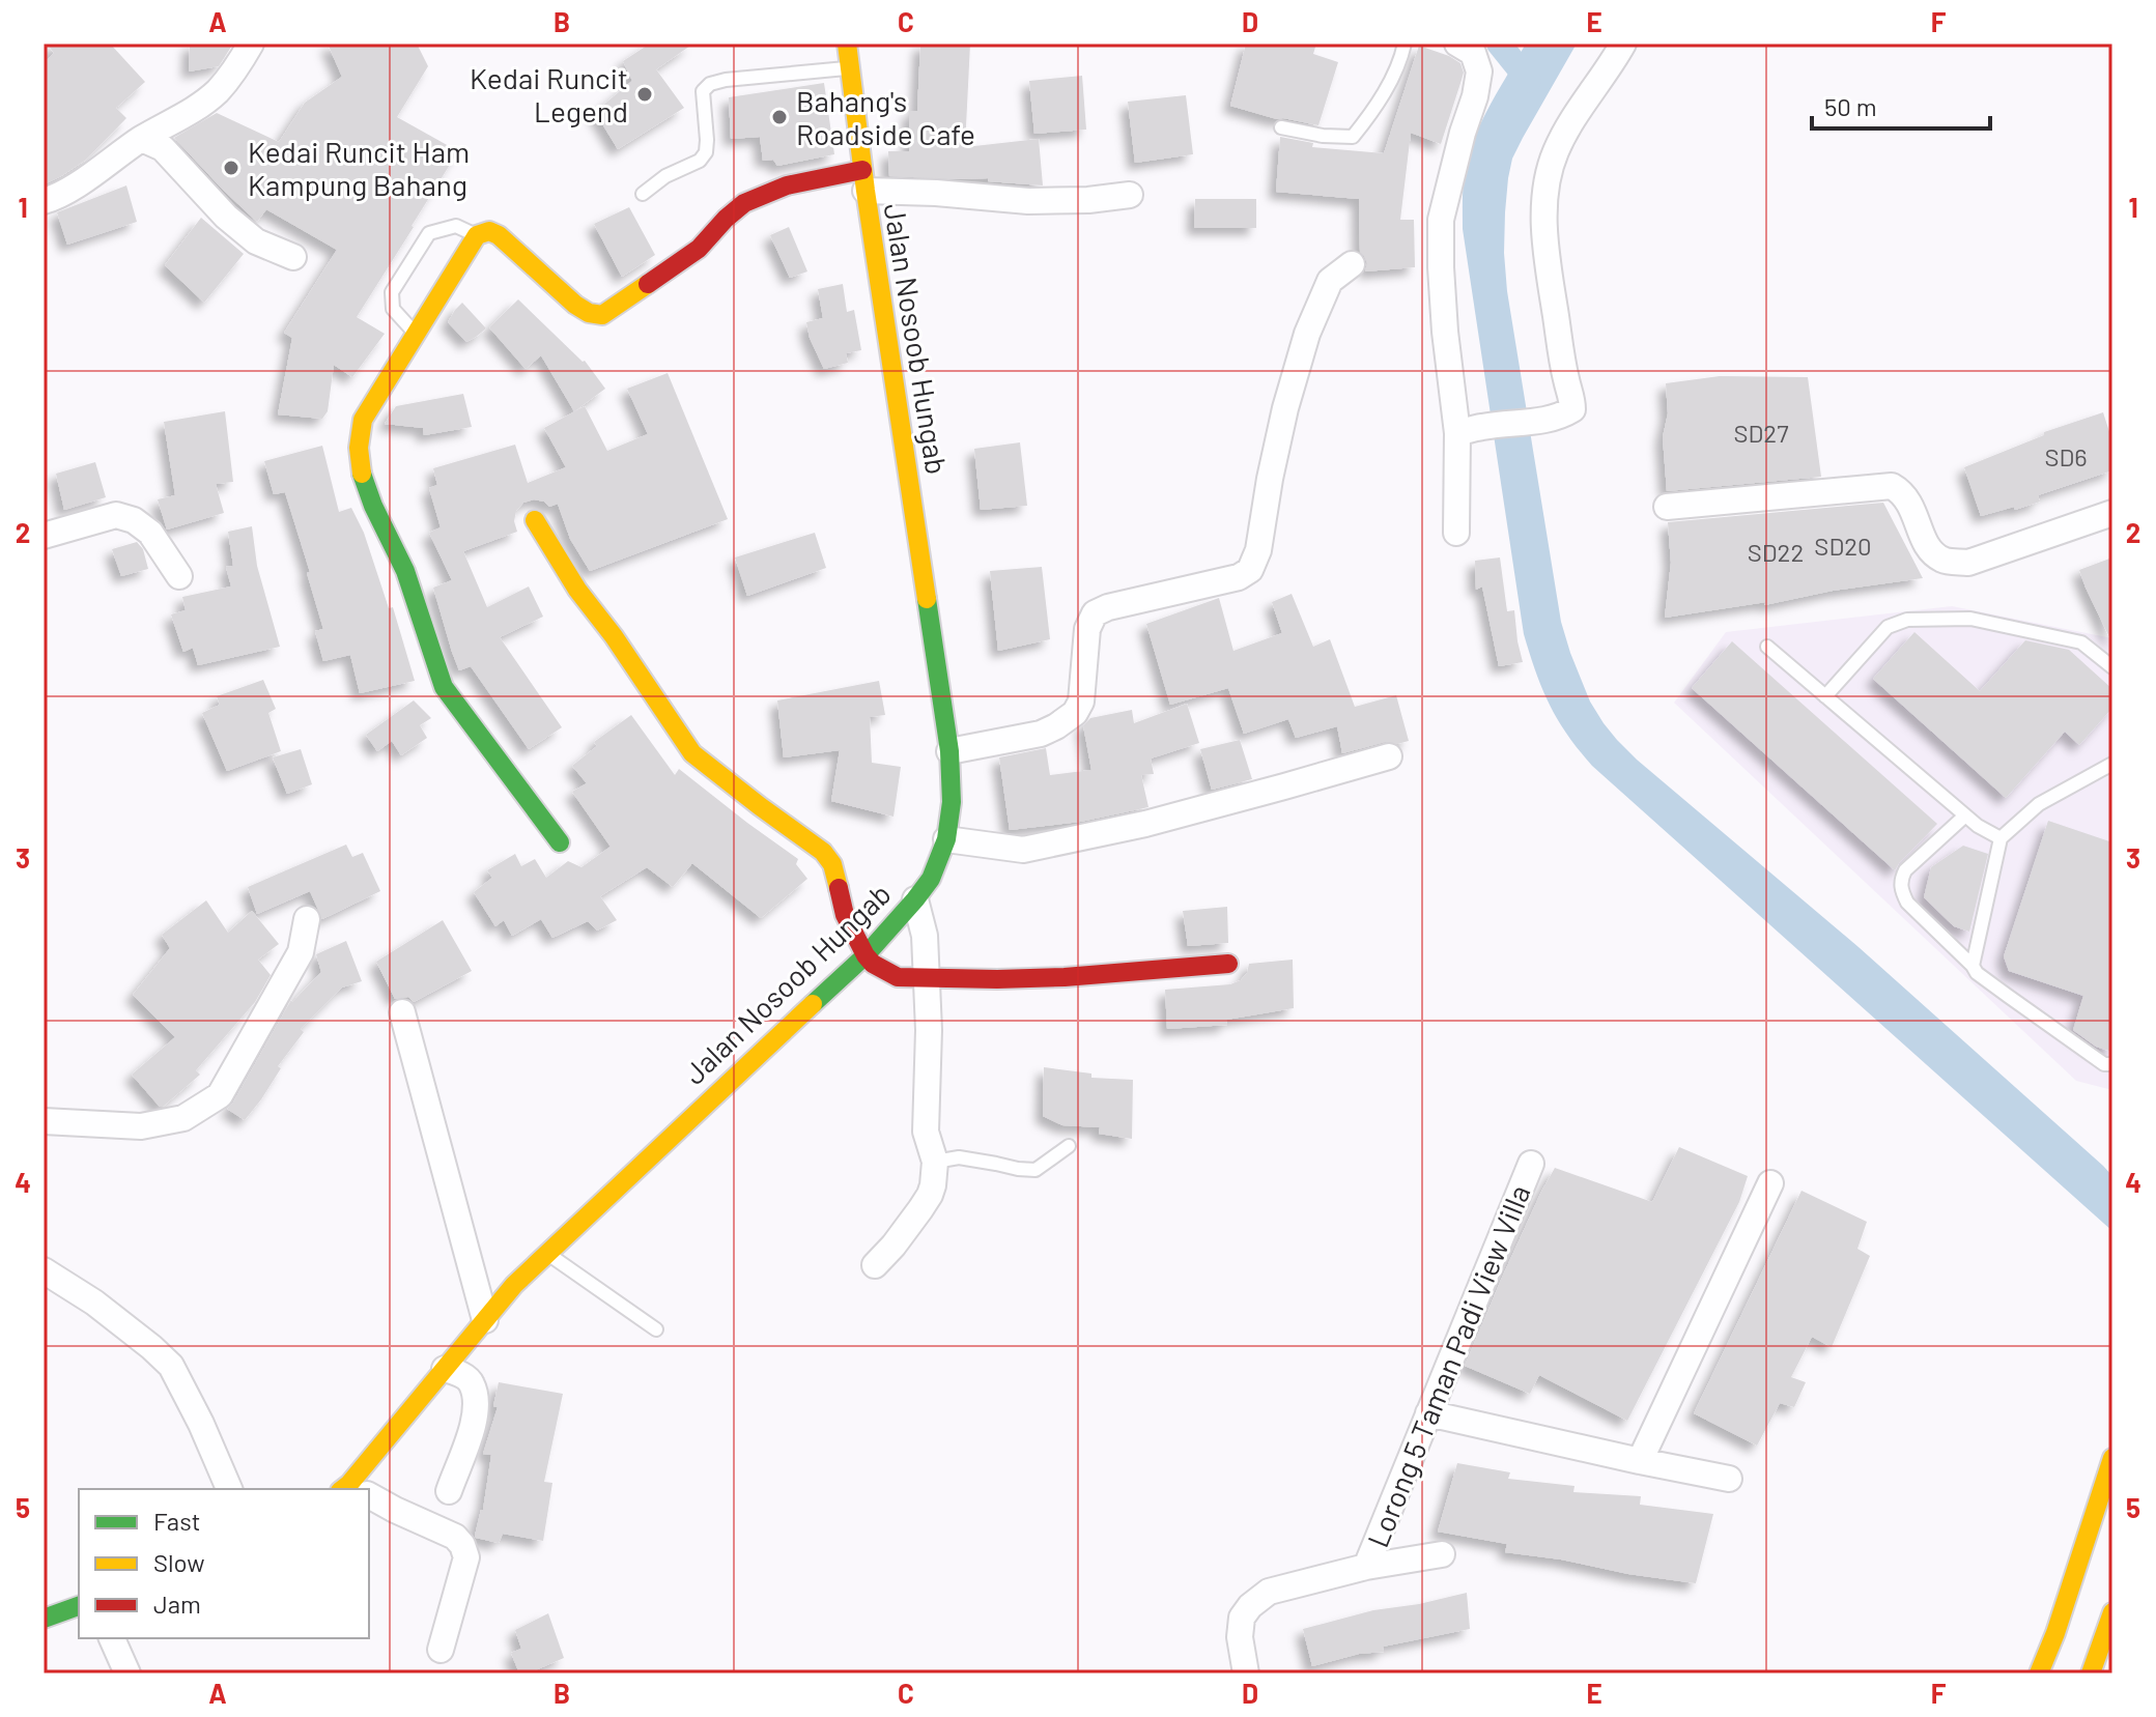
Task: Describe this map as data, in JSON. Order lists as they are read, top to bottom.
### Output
{
  "streets": {
    "street": ["Jalan Nosoob Hungab", "Lorong 5 Taman Padi View Villa"]
  },
  "places": ["Kedai Runcit Legend", "Bahang's Roadside Cafe", "Kedai Runcit Ham Kampung Bahang"],
  "house_numbers": [
    "SD27",
    "SD6",
    "SD20",
    "SD22"
  ],
  "legend": ["Fast", "Slow", "Jam"],
  "scale_bar": "50 m",
  "grid": {
    "columns": [
      "A",
      "B",
      "C",
      "D",
      "E",
      "F"
    ],
    "rows": [
      "1",
      "2",
      "3",
      "4",
      "5"
    ]
  }
}
